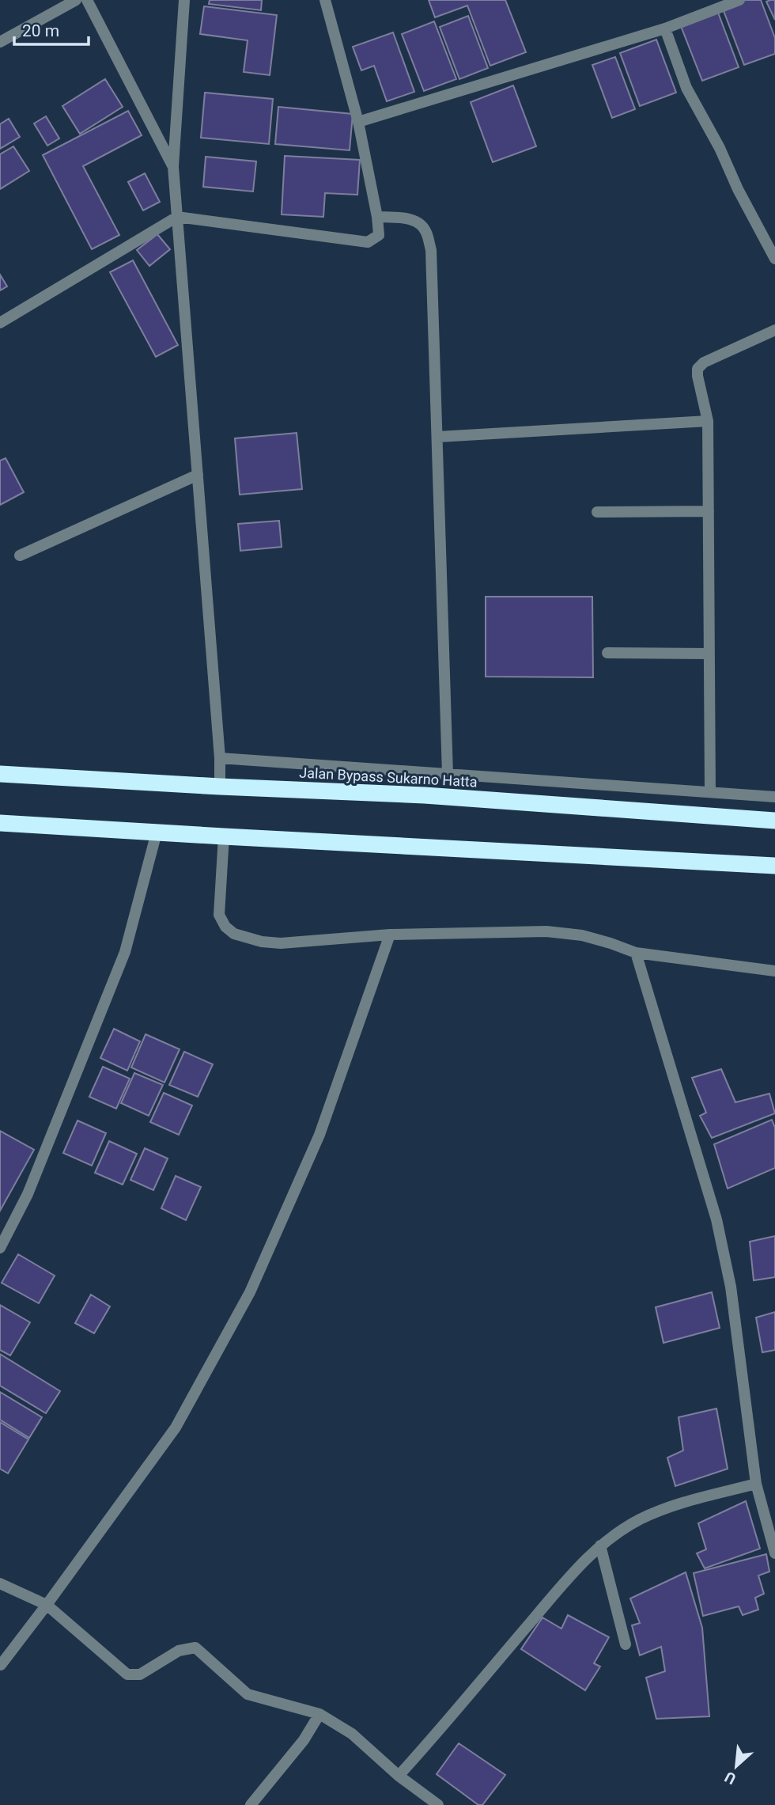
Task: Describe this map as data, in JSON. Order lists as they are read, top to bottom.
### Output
{
  "streets": {
    "highway": ["Jalan Bypass Sukarno Hatta"]
  },
  "scale_bar": "20 m",
  "north": "bottom left"
}
